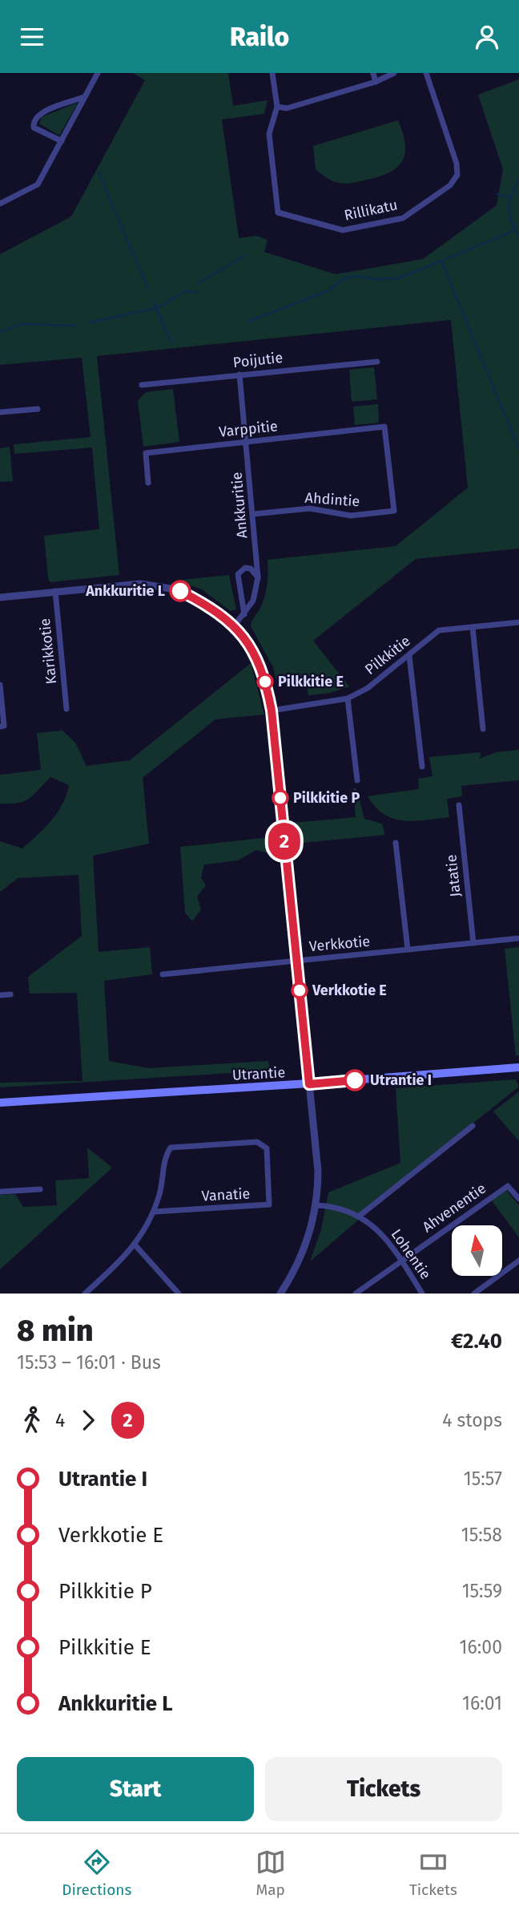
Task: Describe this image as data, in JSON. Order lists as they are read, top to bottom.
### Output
{
  "streets": {
    "main road": ["Utrantie"],
    "street": [
      "Rillikatu",
      "Poijutie",
      "Varppitie",
      "Ahdintie",
      "Ankkuritie",
      "Karikkotie",
      "Pilkkitie",
      "Jatatie",
      "Verkkotie",
      "Vanatie",
      "Ahvenentie",
      "Lohentie"
    ]
  },
  "crossings": [
    ["Poijutie", "Ankkuritie"],
    ["Varppitie", "Ahdintie"],
    ["Varppitie", "Ankkuritie"],
    ["Ahdintie", "Ankkuritie"],
    ["Jatatie", "Verkkotie"],
    ["Ahvenentie", "Lohentie"]
  ],
  "places": [
    "Ankkuritie L",
    "Pilkkitie E",
    "Pilkkitie P",
    "Verkkotie E",
    "Utrantie I"
  ],
  "lines": ["bus line 2"],
  "north": "top",
  "page": {
    "header": "Railo",
    "on_map": "2",
    "heading": ["8 min", "15:53 – 16:01 · Bus", "€2.40"],
    "legs": ["4", "2", "4 stops"],
    "list": [
      {
        "name": "Utrantie I",
        "value": "15:57"
      },
      {
        "name": "Verkkotie E",
        "value": "15:58"
      },
      {
        "name": "Pilkkitie P",
        "value": "15:59"
      },
      {
        "name": "Pilkkitie E",
        "value": "16:00"
      },
      {
        "name": "Ankkuritie L",
        "value": "16:01"
      }
    ],
    "buttons": ["Start", "Tickets"],
    "tabs": ["Directions", "Map", "Tickets"]
  }
}
